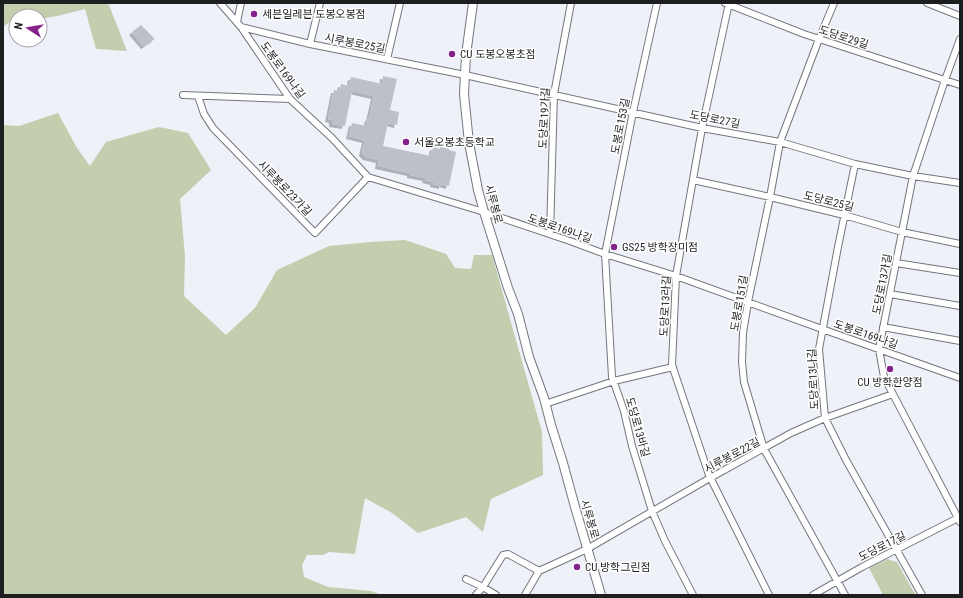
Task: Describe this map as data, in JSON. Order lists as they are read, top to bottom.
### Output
{
  "streets": {
    "street": [
      "도당로29길",
      "시루봉로25길",
      "도봉로169나길",
      "도당로19가길",
      "도당로27길",
      "도봉로153길",
      "시루봉로23가길",
      "도당로25길",
      "시루봉로",
      "도당로13가길",
      "도봉로151길",
      "도당로13라길",
      "도당로13나길",
      "도당로13바길",
      "시루봉로22길",
      "도당로17길"
    ]
  },
  "crossings": [
    ["도당로29길", "도당로13가길"],
    ["도당로29길", "도봉로151길"],
    ["도당로29길", "도당로13라길"],
    ["시루봉로25길", "도봉로169나길"],
    ["시루봉로25길", "도당로27길"],
    ["시루봉로25길", "시루봉로"],
    ["도봉로169나길", "도당로19가길"],
    ["도봉로169나길", "도봉로153길"],
    ["도봉로169나길", "시루봉로23가길"],
    ["도봉로169나길", "시루봉로"],
    ["도봉로169나길", "도당로13가길"],
    ["도봉로169나길", "도봉로151길"],
    ["도봉로169나길", "도당로13라길"],
    ["도봉로169나길", "도당로13나길"],
    ["도봉로169나길", "도당로13바길"],
    ["도당로19가길", "도당로27길"],
    ["도당로27길", "도봉로153길"],
    ["도당로27길", "시루봉로"],
    ["도당로27길", "도당로13가길"],
    ["도당로27길", "도봉로151길"],
    ["도당로27길", "도당로13라길"],
    ["도당로27길", "도당로13나길"],
    ["도봉로153길", "도당로13바길"],
    ["도당로25길", "도당로13가길"],
    ["도당로25길", "도봉로151길"],
    ["도당로25길", "도당로13라길"],
    ["도당로25길", "도당로13나길"],
    ["시루봉로", "시루봉로22길"],
    ["도당로13가길", "시루봉로22길"],
    ["도당로13가길", "도당로17길"],
    ["도봉로151길", "시루봉로22길"],
    ["도봉로151길", "도당로17길"],
    ["도당로13라길", "시루봉로22길"],
    ["도당로13나길", "시루봉로22길"],
    ["도당로13나길", "도당로17길"],
    ["도당로13바길", "시루봉로22길"]
  ],
  "places": [
    "세븐일레븐 도봉오봉점",
    "CU 도봉오봉초점",
    "서울오봉초등학교",
    "GS25 방학장미점",
    "CU 방학한양점",
    "CU 방학그린점"
  ],
  "north": "left"
}
